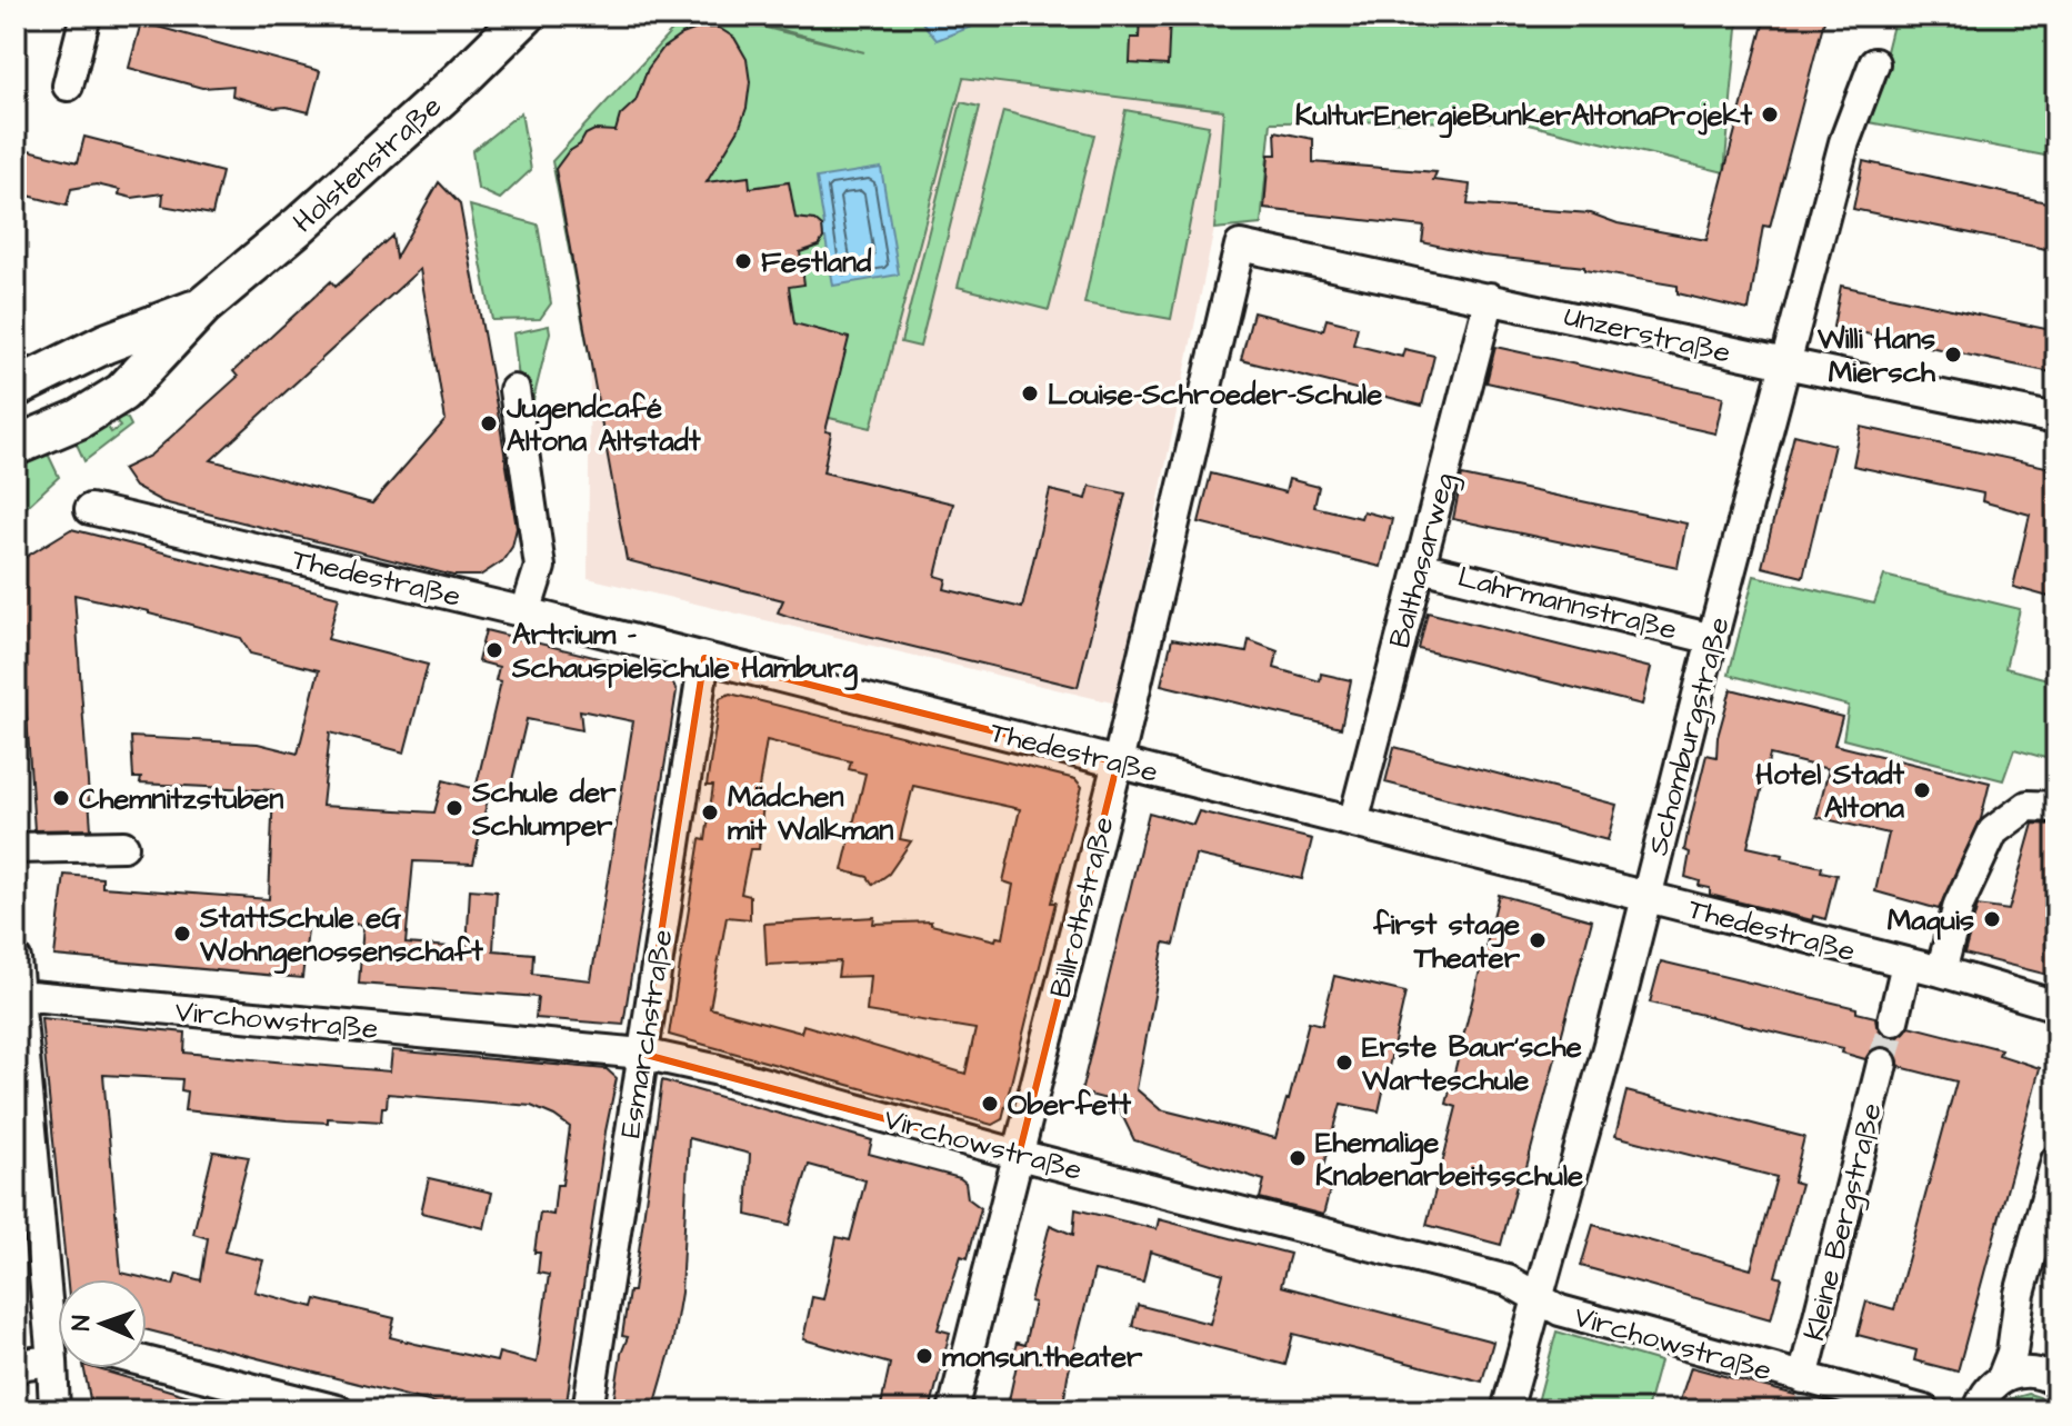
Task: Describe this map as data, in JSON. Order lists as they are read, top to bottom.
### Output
{
  "streets": {
    "main road": ["Holstenstraße"],
    "street": [
      "Unzerstraße",
      "Balthasarweg",
      "Thedestraße",
      "Lahrmannstraße",
      "Schomburgstraße",
      "Billrothstraße",
      "Virchowstraße",
      "Esmarchstraße",
      "Kleine Bergstraße"
    ]
  },
  "crossings": [
    ["Unzerstraße", "Balthasarweg"],
    ["Unzerstraße", "Schomburgstraße"],
    ["Unzerstraße", "Billrothstraße"],
    ["Balthasarweg", "Thedestraße"],
    ["Balthasarweg", "Lahrmannstraße"],
    ["Thedestraße", "Schomburgstraße"],
    ["Thedestraße", "Billrothstraße"],
    ["Thedestraße", "Esmarchstraße"],
    ["Lahrmannstraße", "Schomburgstraße"],
    ["Schomburgstraße", "Virchowstraße"],
    ["Billrothstraße", "Virchowstraße"],
    ["Virchowstraße", "Esmarchstraße"],
    ["Virchowstraße", "Kleine Bergstraße"]
  ],
  "places": [
    "KulturEnergieBunkerAltonaProjekt",
    "Festland",
    "Willi Hans Miersch",
    "Louise-Schroeder-Schule",
    "Jugendcafé Altona Altstadt",
    "Artrium - Schauspielschule Hamburg",
    "Hotel Stadt Altona",
    "Chemnitzstuben",
    "Schule der Schlumper",
    "Mädchen mit Walkman",
    "Maquis",
    "StattSchule eG Wohngenossenschaft",
    "first stage Theater",
    "Erste Baur'sche Warteschule",
    "Oberfett",
    "Ehemalige Knabenarbeitsschule",
    "monsun.theater"
  ],
  "north": "left"
}
